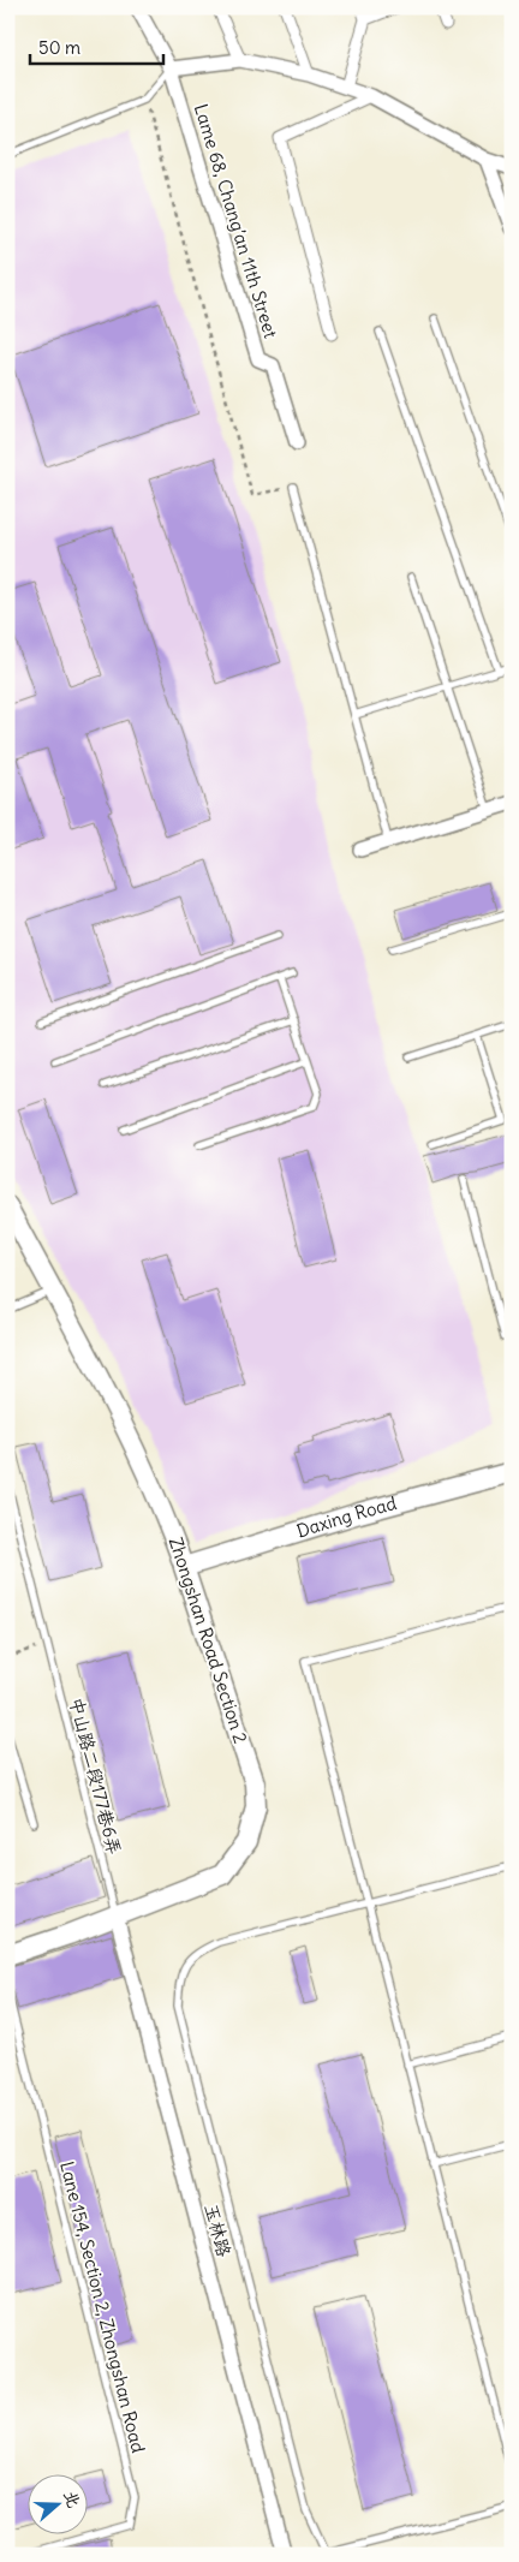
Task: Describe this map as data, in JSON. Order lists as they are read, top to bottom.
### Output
{
  "streets": {
    "main road": ["Daxing Road", "Zhongshan Road Section 2"],
    "street": ["Lame 68, Chang’an 11th Street", "玉林路"],
    "lane": ["中山路二段177巷6弄", "Lane 154, Section 2, Zhongshan Road"]
  },
  "crossings": [
    ["Daxing Road", "Zhongshan Road Section 2"],
    ["Zhongshan Road Section 2", "中山路二段177巷6弄"],
    ["Zhongshan Road Section 2", "玉林路"],
    ["中山路二段177巷6弄", "玉林路"]
  ],
  "scale_bar": "50 m",
  "north": "right"
}
